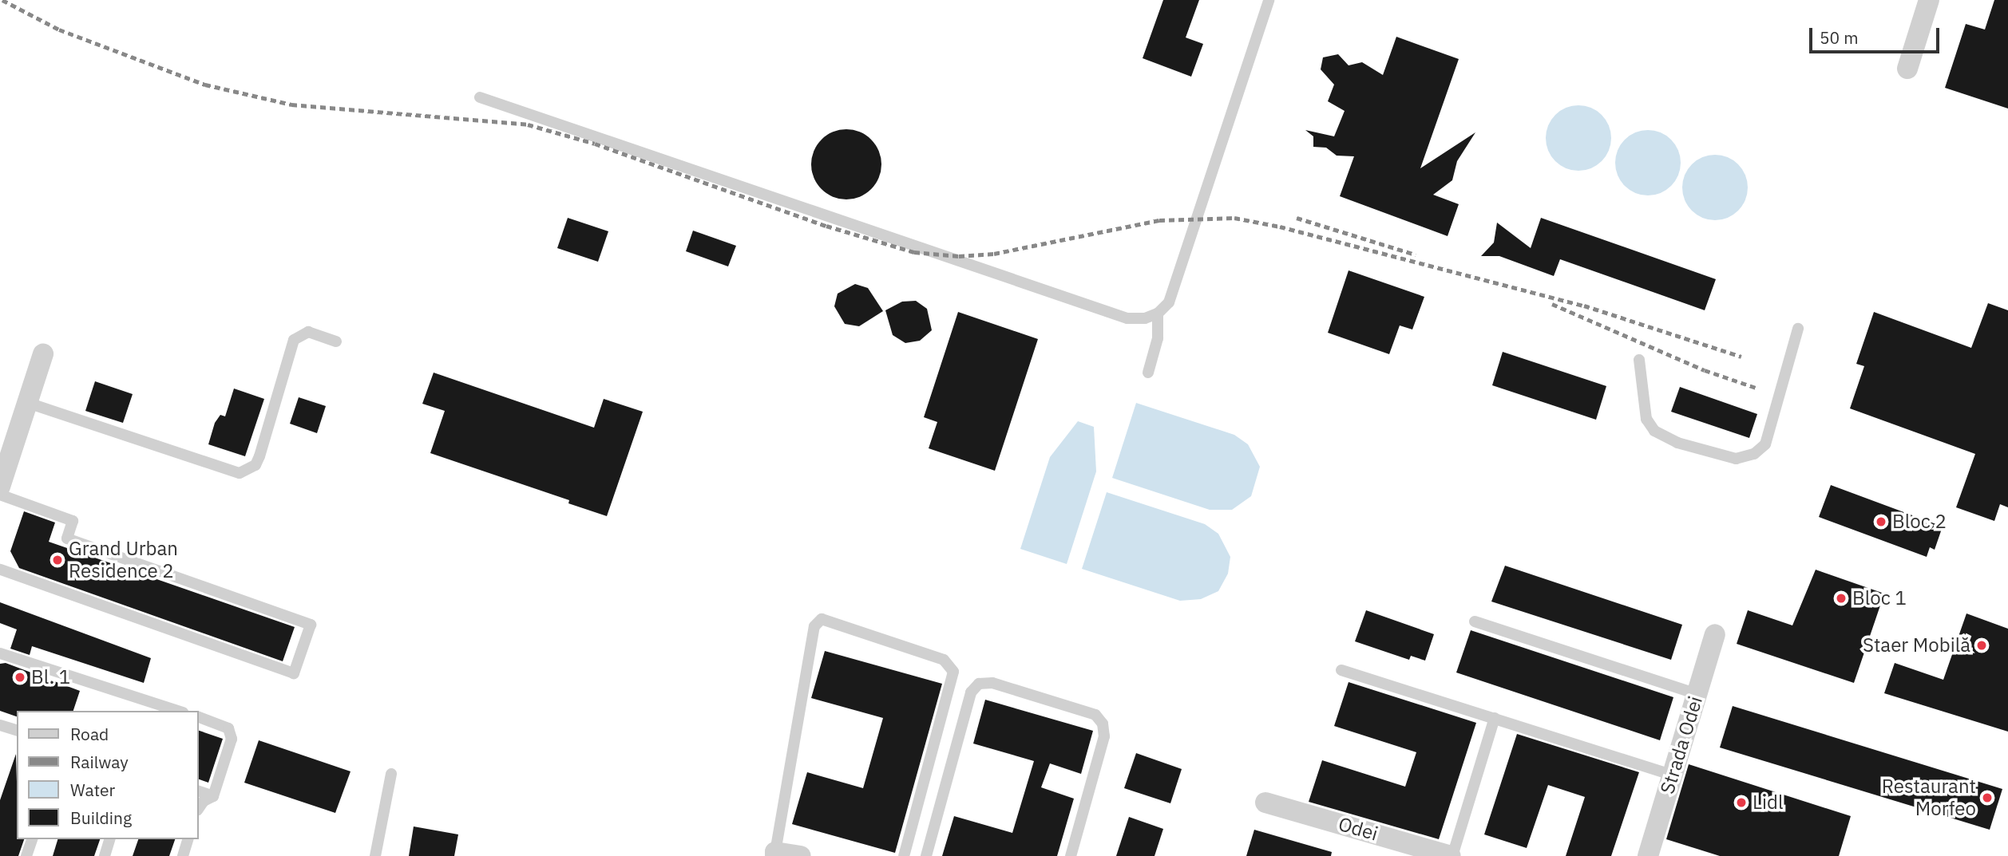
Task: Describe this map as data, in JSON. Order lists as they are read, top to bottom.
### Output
{
  "streets": {
    "street": ["Strada Odei", "Odei"]
  },
  "places": [
    "Bloc 2",
    "Grand Urban Residence 2",
    "Bloc 1",
    "Staer Mobilă",
    "Bl. 1",
    "Restaurant Morfeo",
    "Lidl"
  ],
  "legend": [
    "Road",
    "Railway",
    "Water",
    "Building"
  ],
  "scale_bar": "50 m"
}
